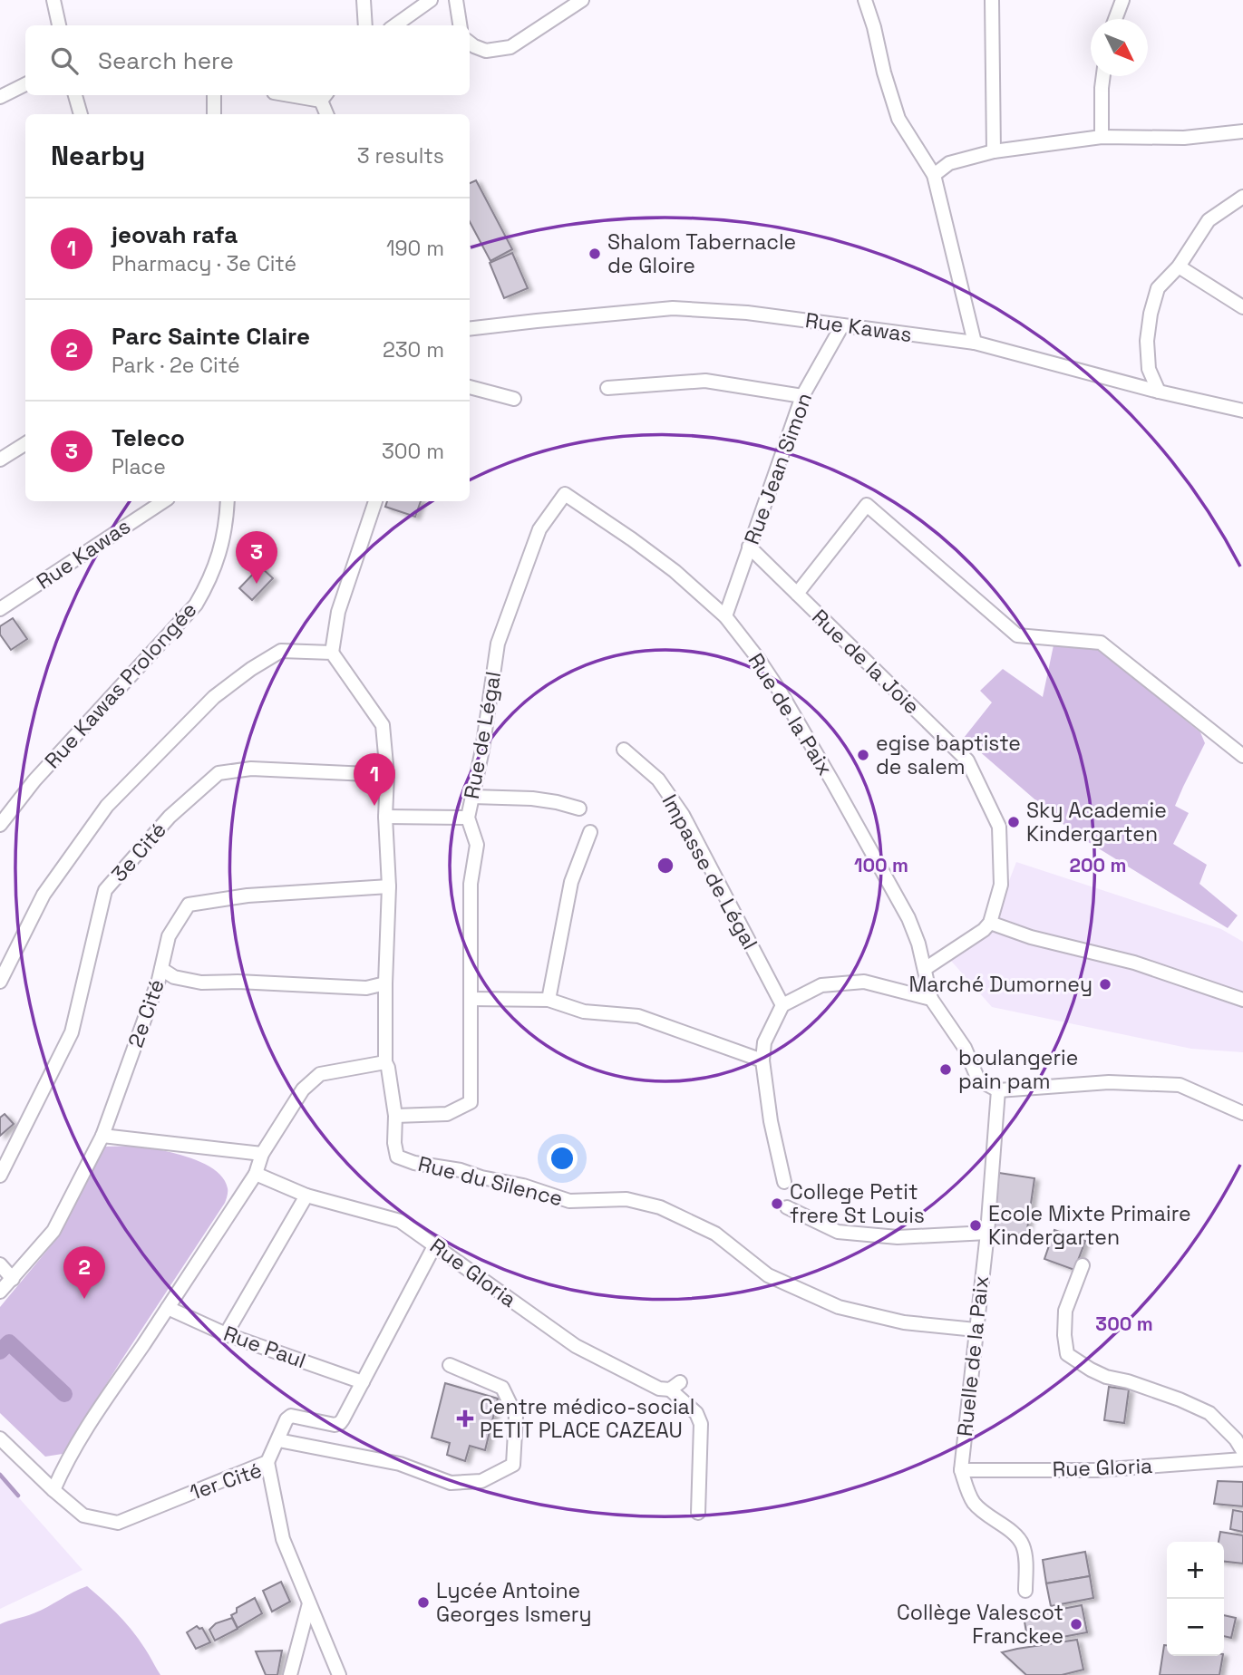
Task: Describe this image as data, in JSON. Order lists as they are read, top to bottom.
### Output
{
  "streets": {
    "street": [
      "Rue Kawas",
      "Rue Jean Simon",
      "Rue de la Joie",
      "Rue Kawas Prolongée",
      "Rue de la Paix",
      "Rue de Légal",
      "3e Cité",
      "Impasse de Légal",
      "2e Cité",
      "Rue du Silence",
      "Rue Gloria",
      "Rue Paul",
      "Ruelle de la Paix",
      "1er Cité"
    ]
  },
  "crossings": [
    ["Rue Kawas", "Rue Jean Simon"],
    ["Rue Jean Simon", "Rue de la Joie"],
    ["Rue Jean Simon", "Rue de la Paix"],
    ["Rue de la Paix", "Rue de Légal"],
    ["Rue de Légal", "Rue du Silence"],
    ["Rue du Silence", "Ruelle de la Paix"],
    ["Rue Gloria", "Ruelle de la Paix"]
  ],
  "places": {
    "other": [
      "Shalom Tabernacle de Gloire",
      "egise baptiste de salem",
      "Sky Academie Kindergarten",
      "Marché Dumorney",
      "boulangerie pain pam",
      "College Petit frere St Louis",
      "Ecole Mixte Primaire Kindergarten",
      "Lycée Antoine Georges Ismery",
      "Collège Valescot Franckee"
    ],
    "health": ["Centre médico-social PETIT PLACE CAZEAU"]
  },
  "north": "bottom right",
  "page": {
    "search": "Search here",
    "heading": ["Nearby", "3 results"],
    "list": [
      {
        "mark": "1",
        "name": "jeovah rafa",
        "note": "Pharmacy · 3e Cité",
        "value": "190 m"
      },
      {
        "mark": "2",
        "name": "Parc Sainte Claire",
        "note": "Park · 2e Cité",
        "value": "230 m"
      },
      {
        "mark": "3",
        "name": "Teleco",
        "note": "Place",
        "value": "300 m"
      }
    ],
    "pins": ["3", "1", "2"],
    "map_buttons": ["+", "−"]
  },
  "rings": ["100 m", "200 m", "300 m"]
}
